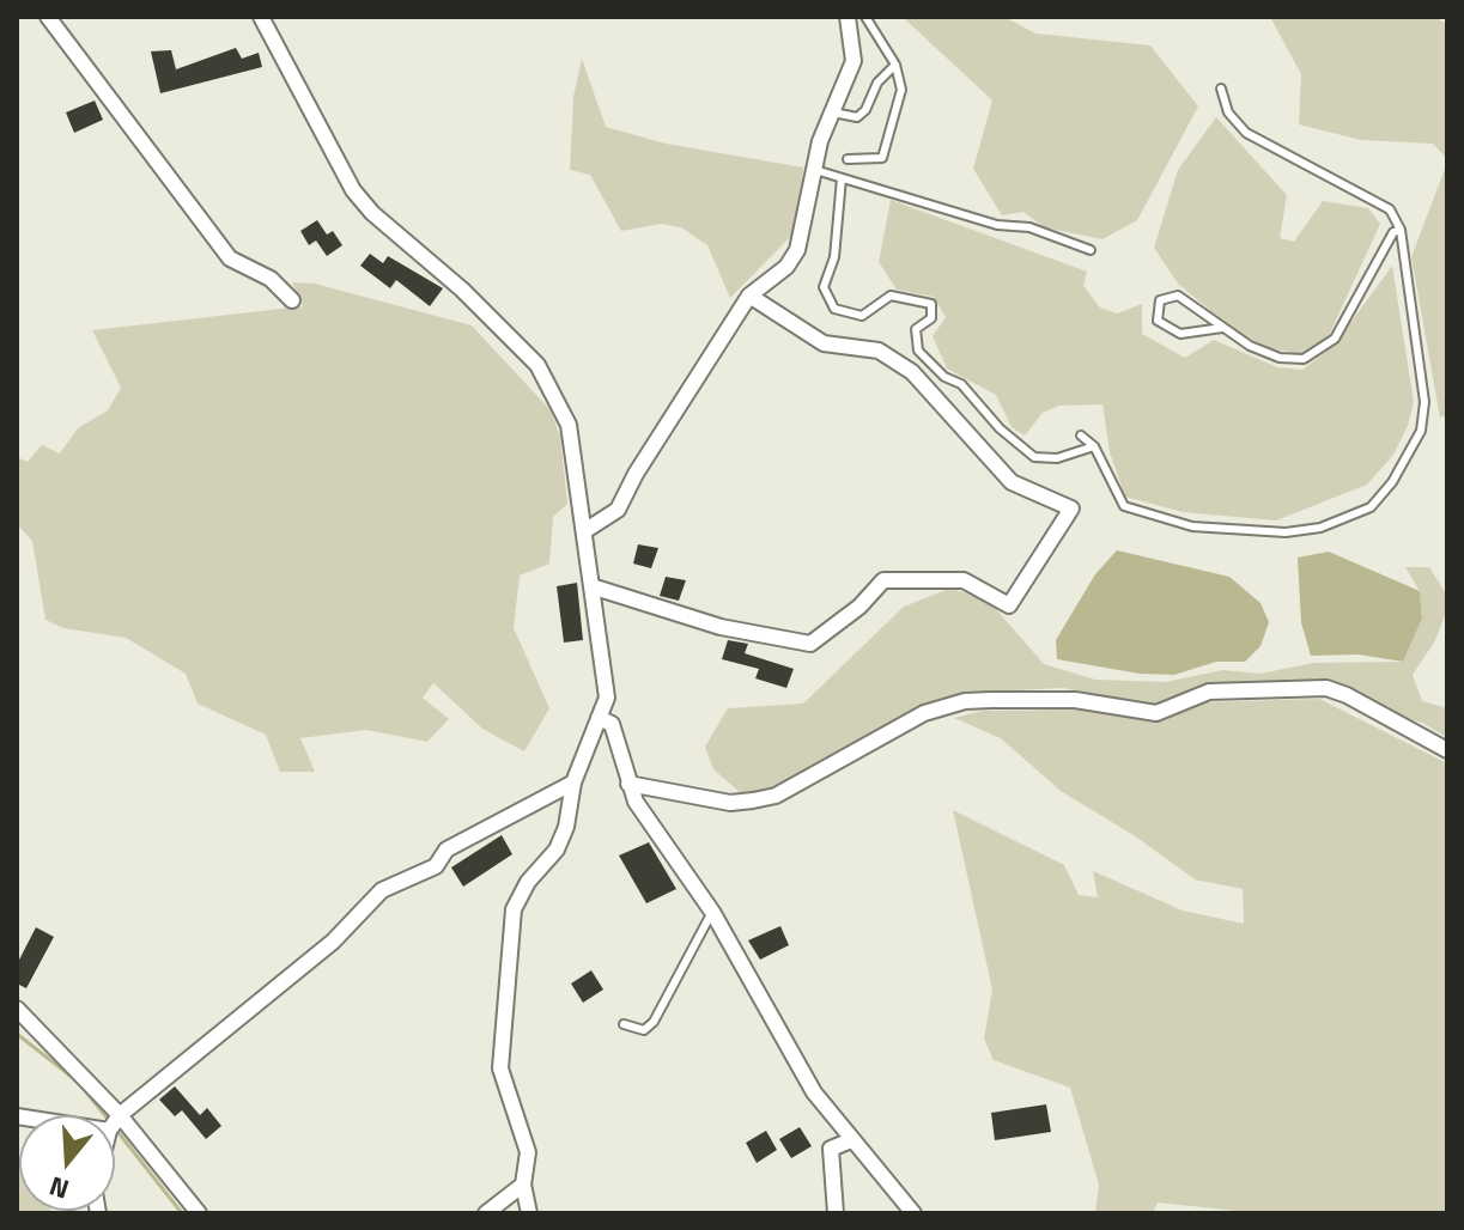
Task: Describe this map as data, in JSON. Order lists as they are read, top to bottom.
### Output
{
  "north": "bottom"
}
